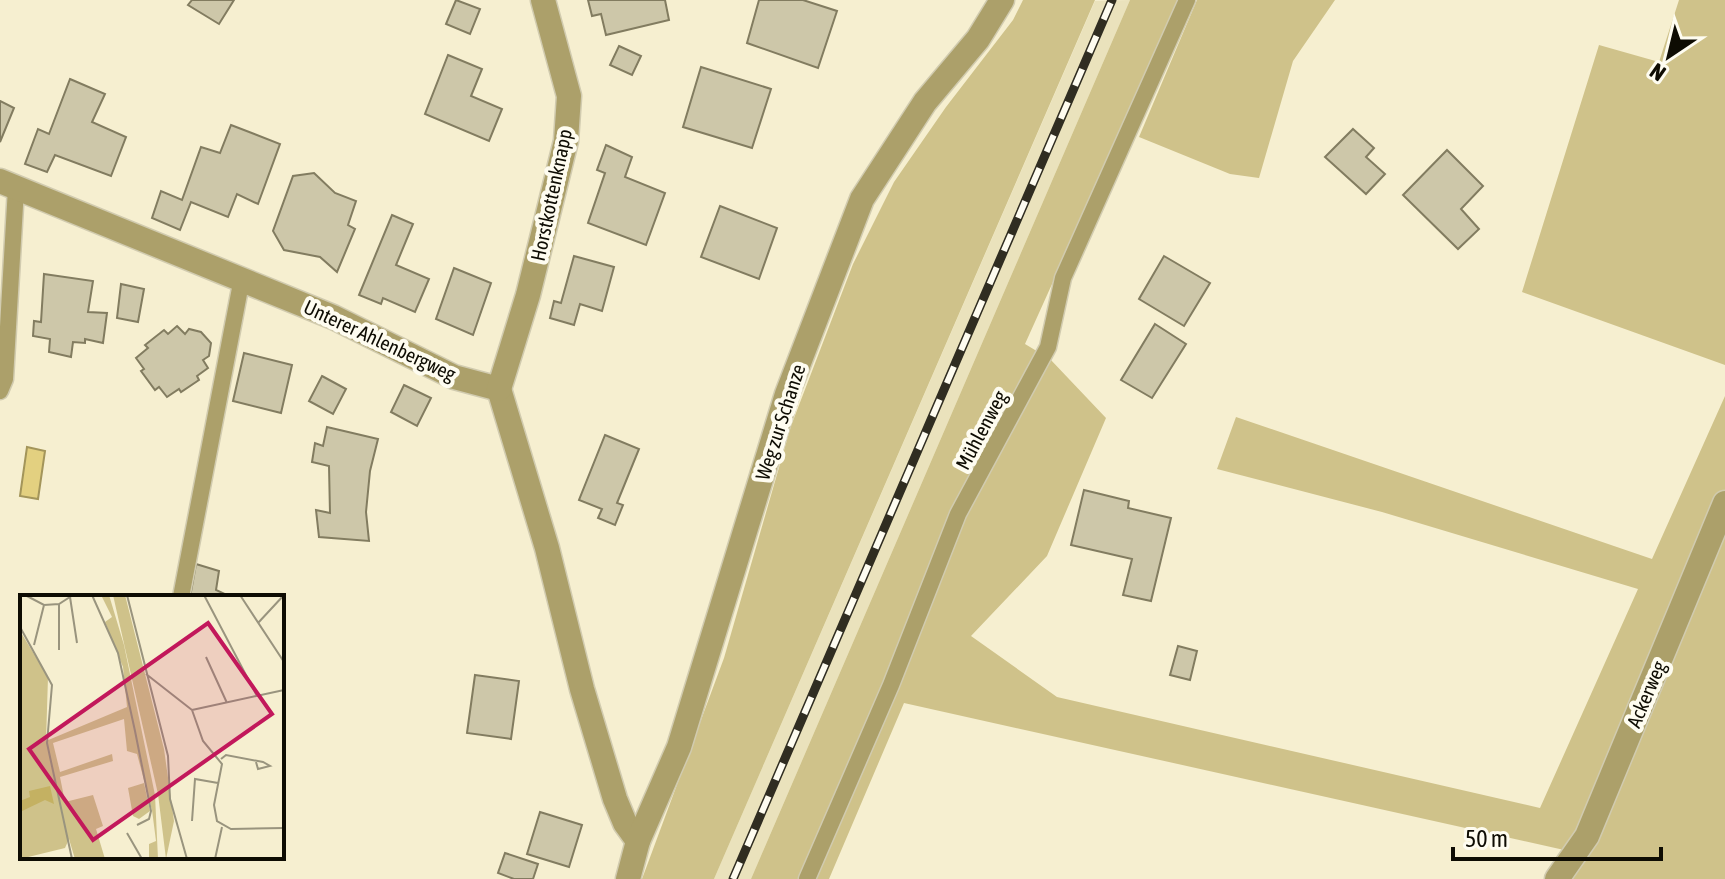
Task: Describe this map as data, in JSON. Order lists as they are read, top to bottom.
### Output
{
  "streets": {
    "street": [
      "Horstkottenknapp",
      "Unterer Ahlenbergweg",
      "Weg zur Schanze",
      "Ackerweg"
    ],
    "lane": ["Mühlenweg"]
  },
  "crossings": [
    ["Horstkottenknapp", "Unterer Ahlenbergweg"]
  ],
  "scale_bar": "50 m",
  "north": "bottom left"
}
